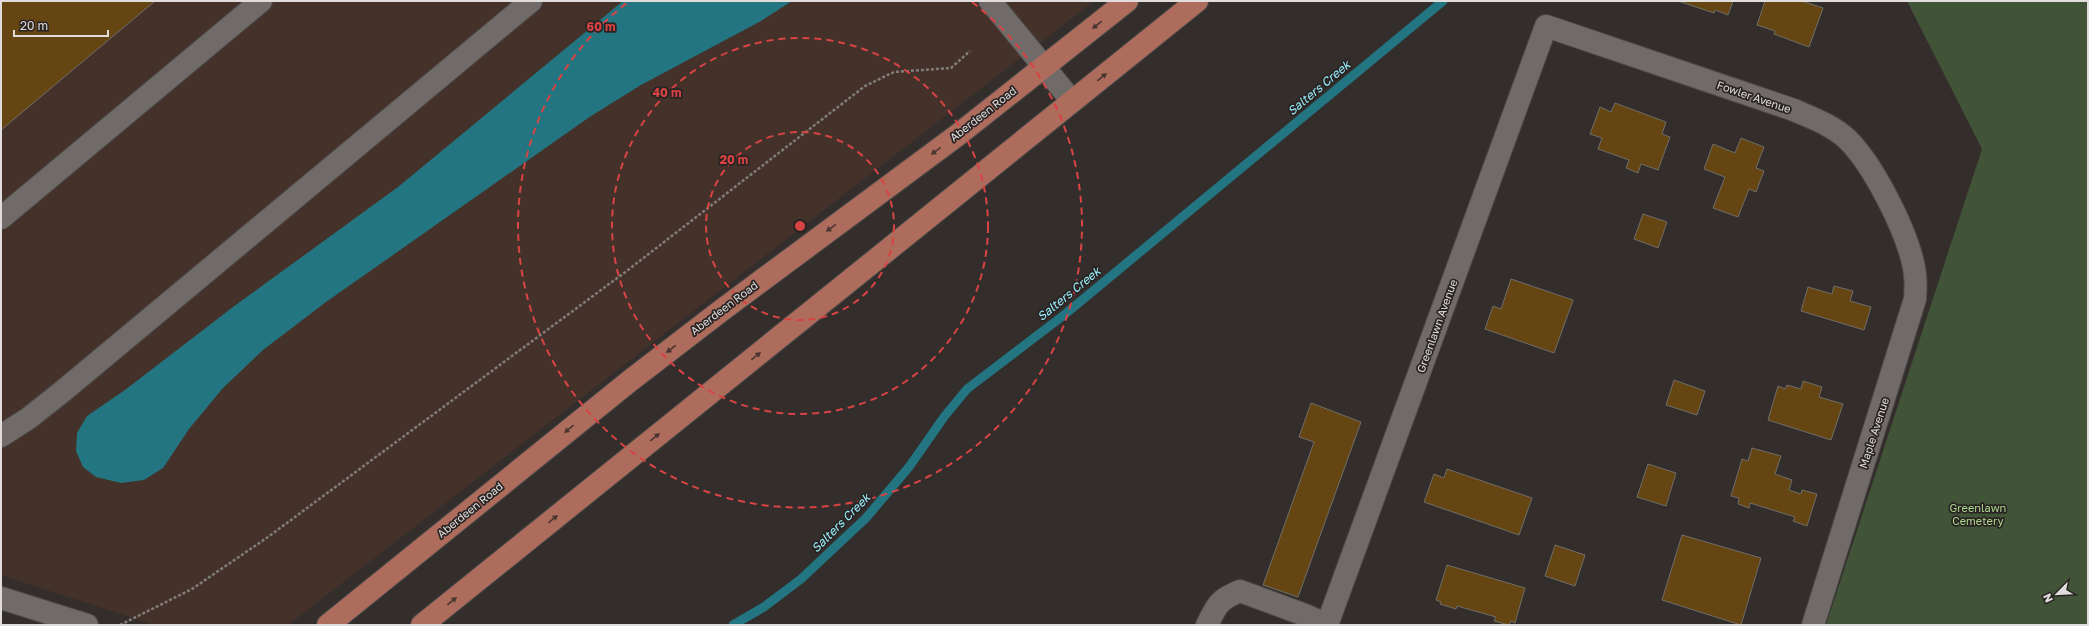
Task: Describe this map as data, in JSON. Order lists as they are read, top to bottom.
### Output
{
  "streets": {
    "main road": ["Aberdeen Road"],
    "street": ["Fowler Avenue", "Greenlawn Avenue", "Maple Avenue"]
  },
  "crossings": [
    ["Fowler Avenue", "Greenlawn Avenue"],
    ["Fowler Avenue", "Maple Avenue"]
  ],
  "water": ["Salters Creek"],
  "parks": ["Greenlawn Cemetery"],
  "scale_bar": "20 m",
  "north": "bottom left",
  "rings": ["60 m", "40 m", "20 m"]
}
